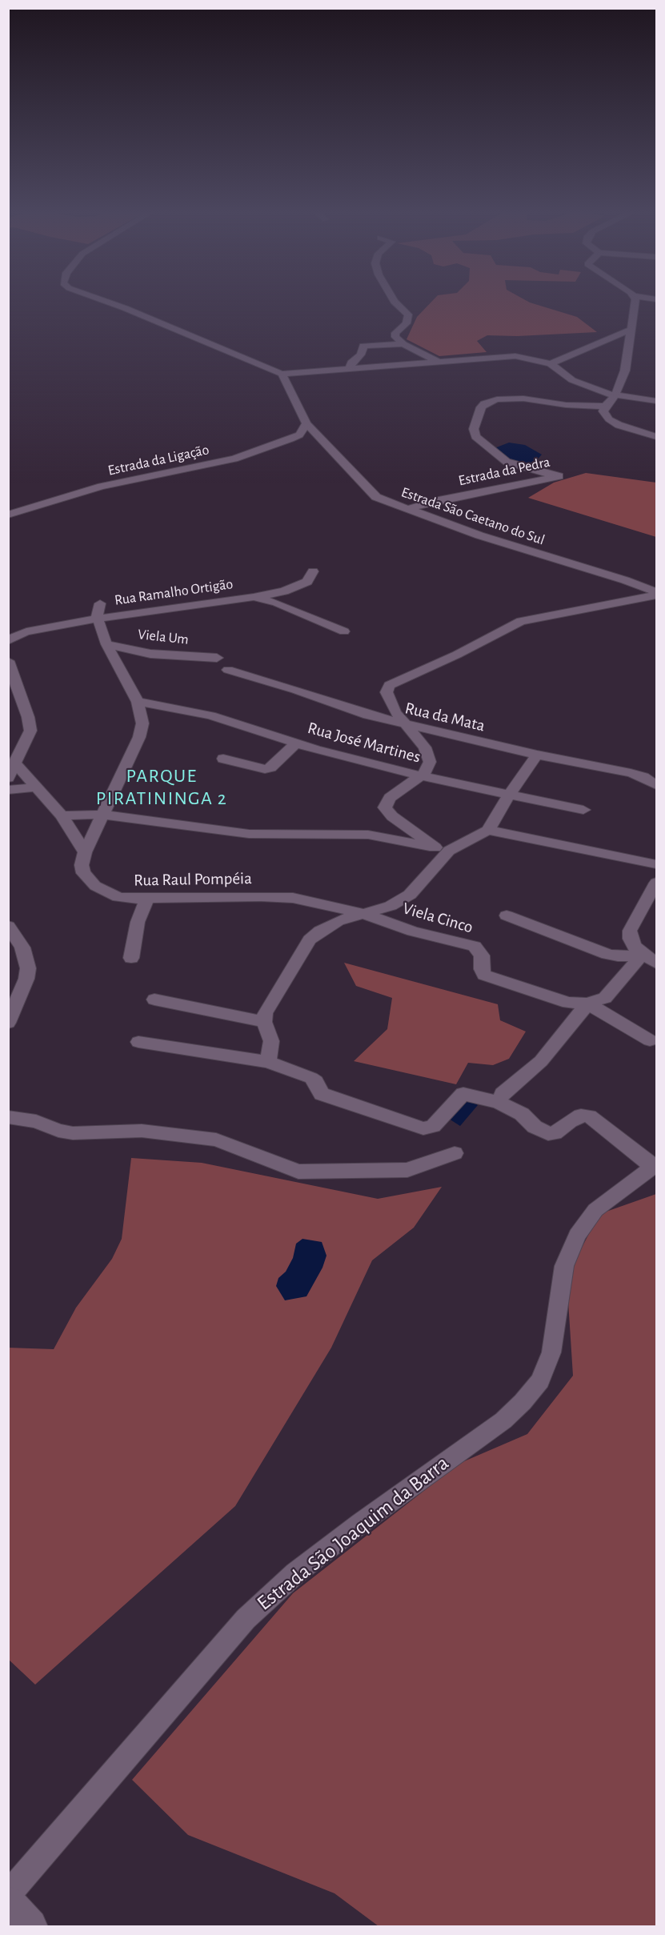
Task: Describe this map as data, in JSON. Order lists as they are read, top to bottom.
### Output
{
  "streets": {
    "street": [
      "Estrada da Ligação",
      "Estrada da Pedra",
      "Estrada São Caetano do Sul",
      "Rua Ramalho Ortigão",
      "Viela Um",
      "Rua da Mata",
      "Rua José Martines",
      "Rua Raul Pompéia",
      "Viela Cinco",
      "Estrada São Joaquim da Barra"
    ]
  },
  "crossings": [
    ["Estrada da Ligação", "Estrada São Caetano do Sul"],
    ["Estrada da Pedra", "Estrada São Caetano do Sul"],
    ["Rua Ramalho Ortigão", "Rua Raul Pompéia"],
    ["Viela Um", "Rua Raul Pompéia"],
    ["Rua José Martines", "Rua Raul Pompéia"],
    ["Rua Raul Pompéia", "Viela Cinco"]
  ],
  "districts": ["PARQUE PIRATININGA 2"]
}
